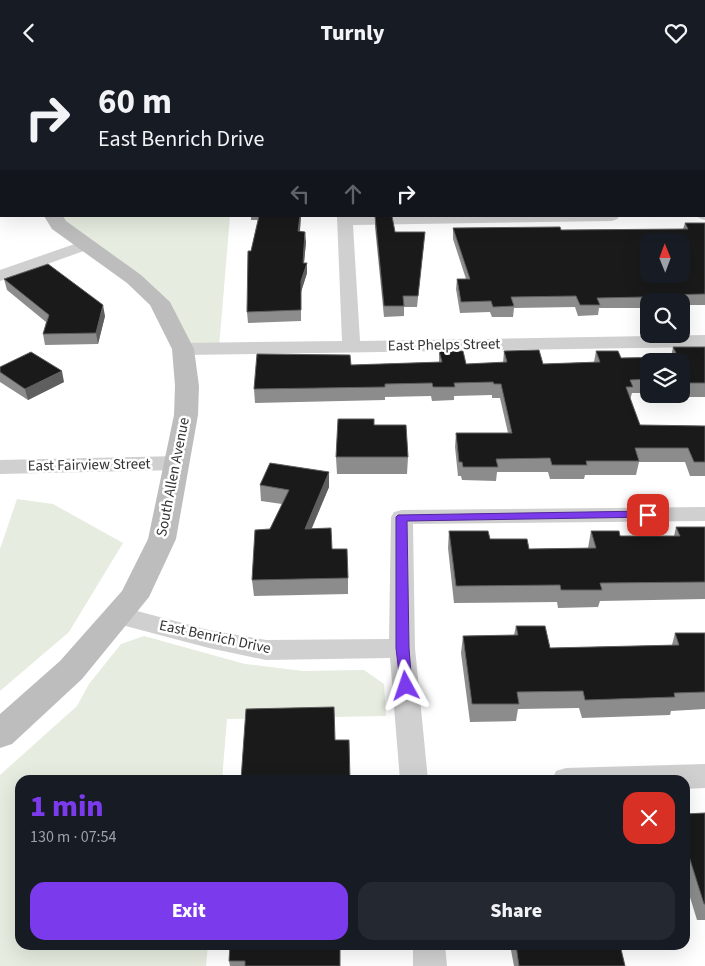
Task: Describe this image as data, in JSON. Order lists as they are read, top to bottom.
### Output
{
  "streets": {
    "street": [
      "East Phelps Street",
      "East Fairview Street",
      "South Allen Avenue",
      "East Benrich Drive"
    ]
  },
  "crossings": [
    ["East Phelps Street", "South Allen Avenue"],
    ["East Fairview Street", "South Allen Avenue"],
    ["South Allen Avenue", "East Benrich Drive"]
  ],
  "north": "top",
  "page": {
    "header": "Turnly",
    "turn": ["60 m", "East Benrich Drive"],
    "heading": ["1 min", "130 m · 07:54"],
    "buttons": ["Exit", "Share"]
  }
}
